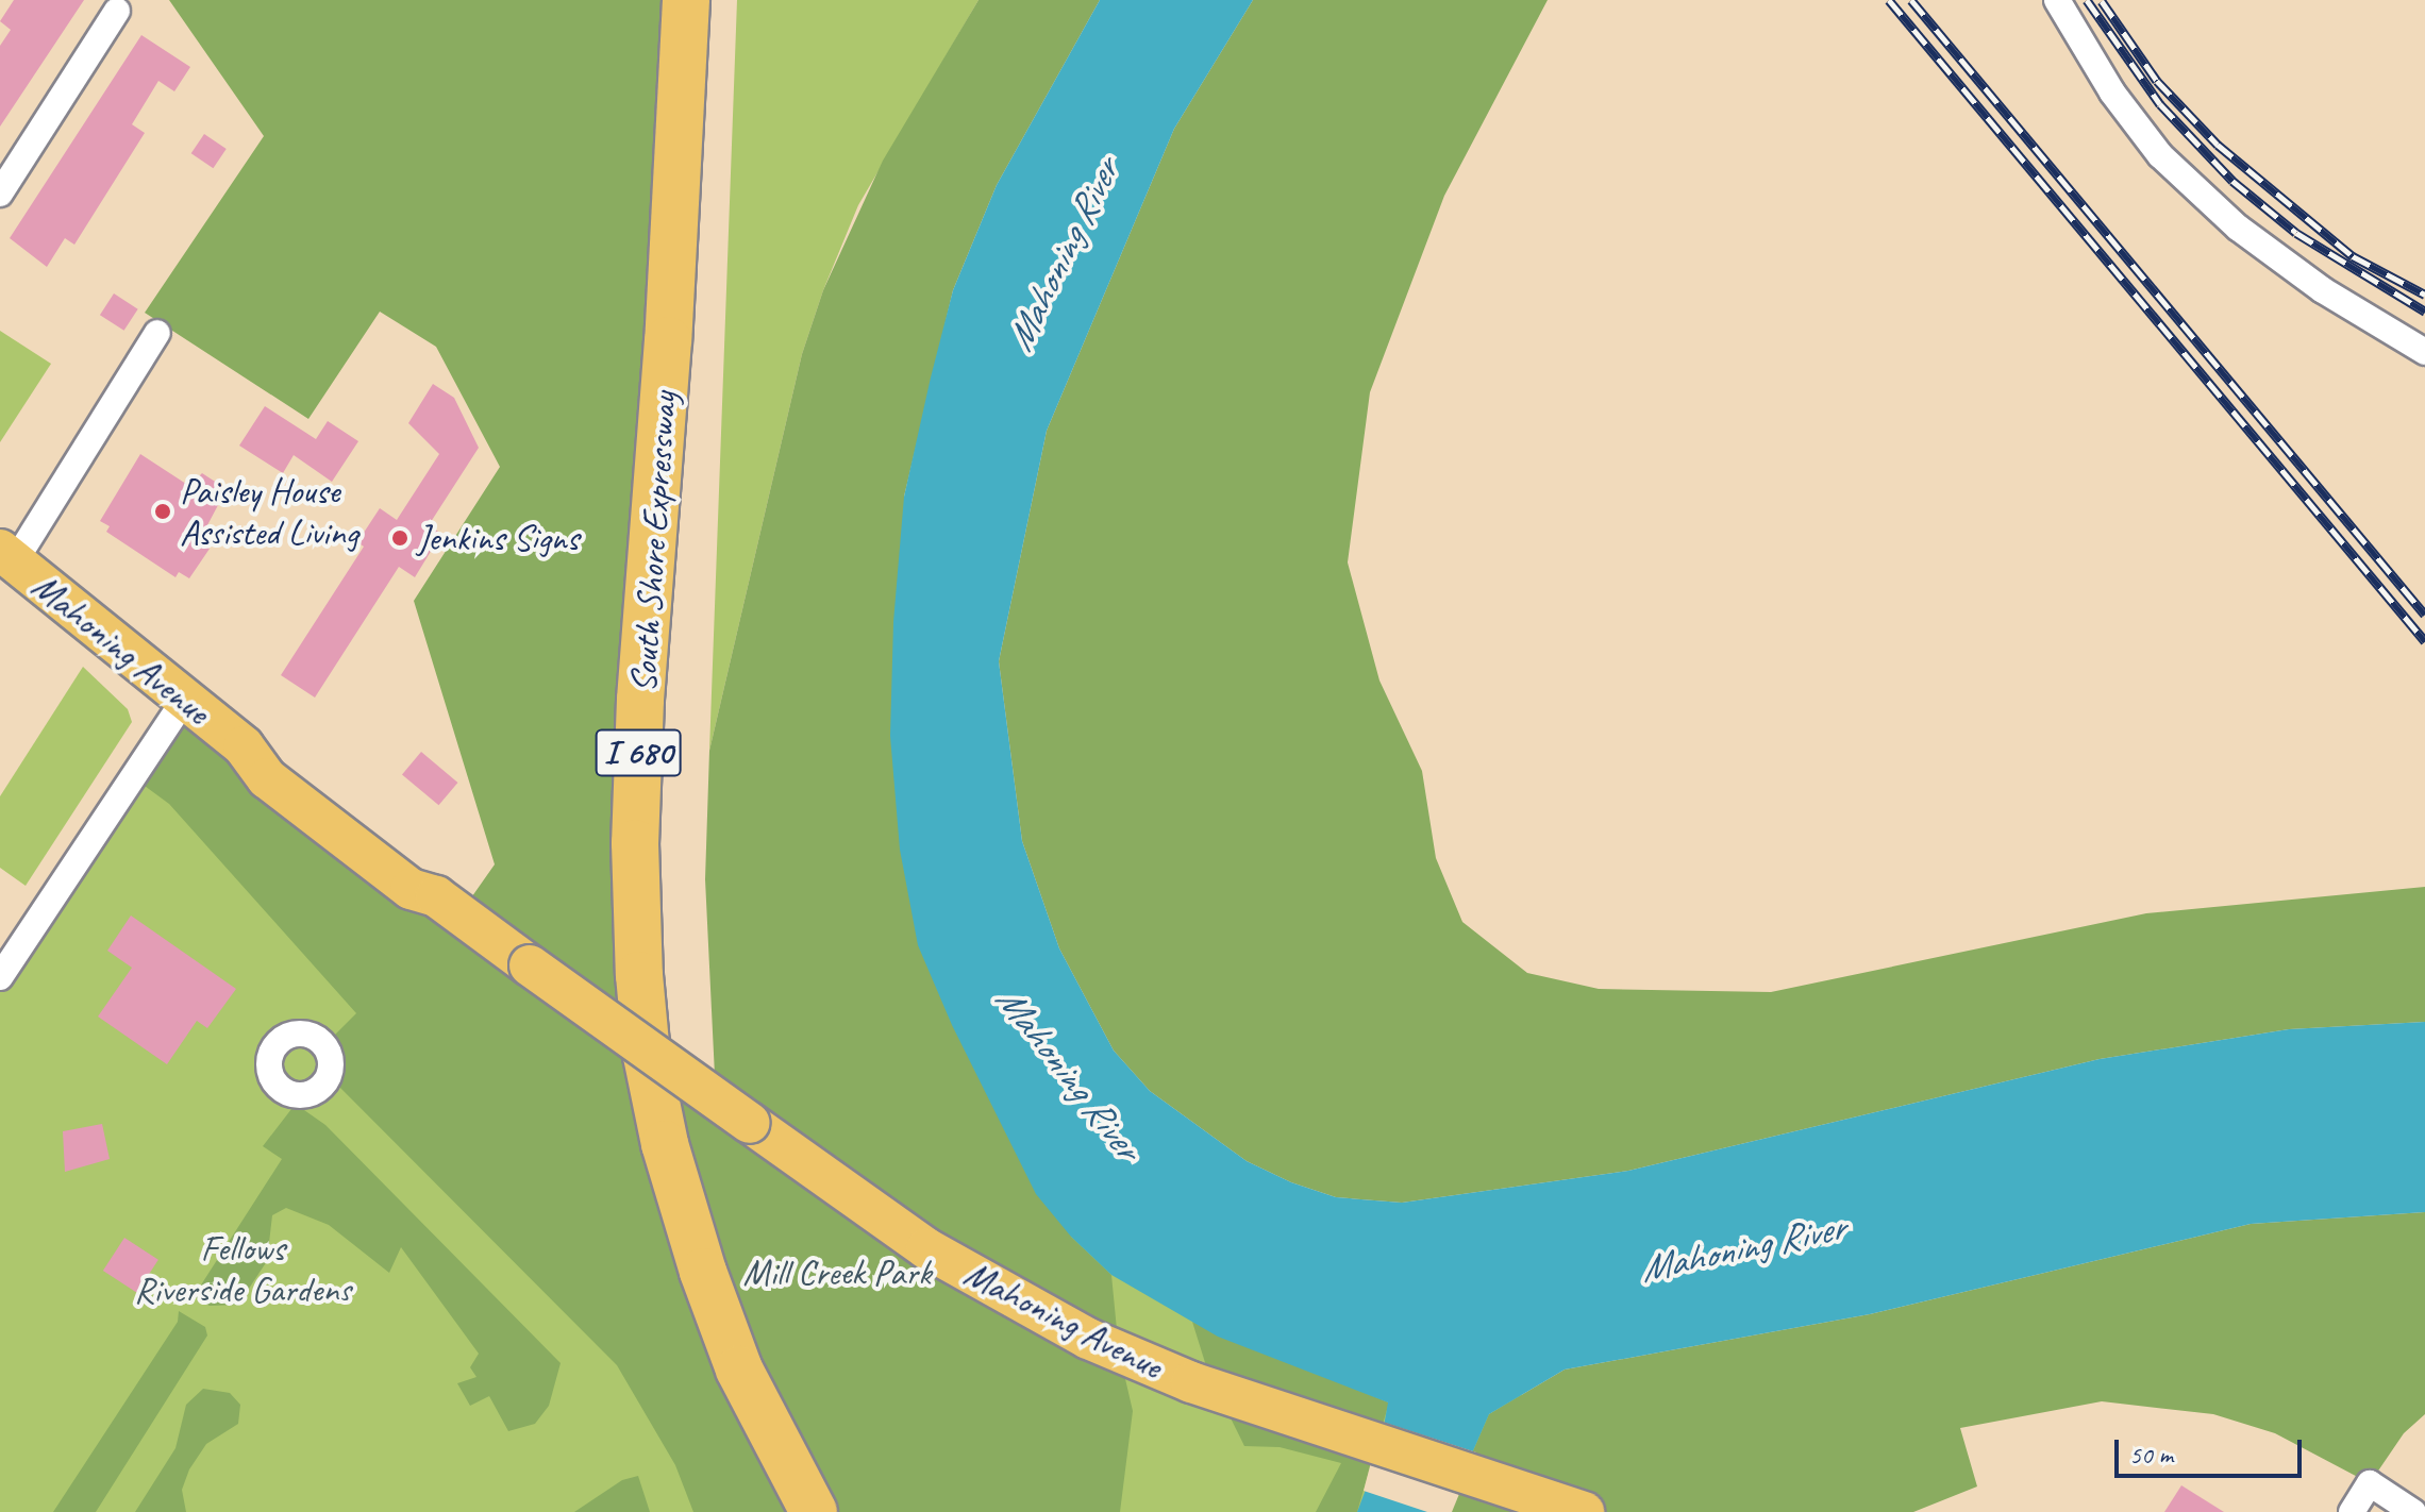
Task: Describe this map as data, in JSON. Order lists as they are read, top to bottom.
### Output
{
  "streets": {
    "highway": ["South Shore Expressway", "I 680"],
    "main road": ["Mahoning Avenue"]
  },
  "water": ["Mahoning River"],
  "parks": ["Fellows Riverside Gardens", "Mill Creek Park"],
  "places": ["Paisley House Assisted Living", "Jenkins Signs"],
  "scale_bar": "50 m"
}
